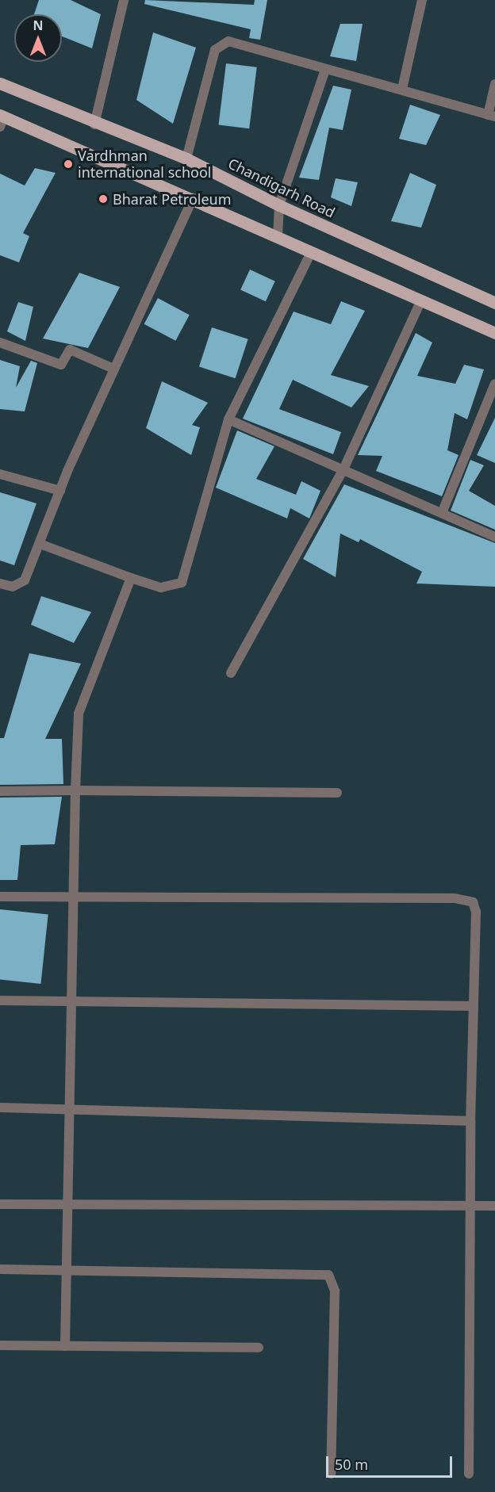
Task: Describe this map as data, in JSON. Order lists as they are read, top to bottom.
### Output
{
  "streets": {
    "main road": ["Chandigarh Road"]
  },
  "places": ["Vardhman international school", "Bharat Petroleum"],
  "scale_bar": "50 m",
  "north": "top"
}
